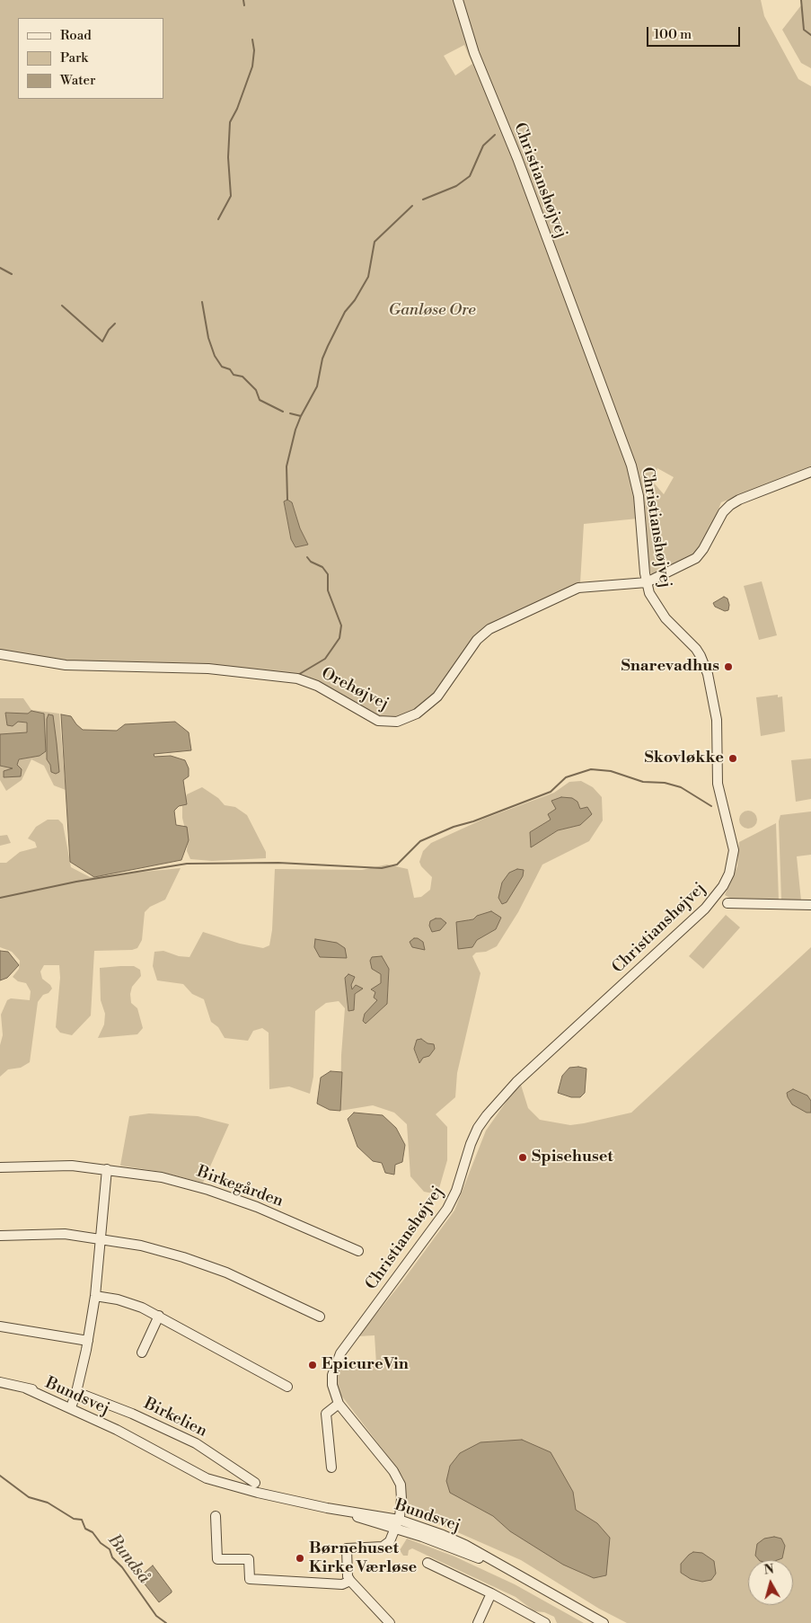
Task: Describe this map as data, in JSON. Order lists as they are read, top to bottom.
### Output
{
  "streets": {
    "street": [
      "Christianshøjvej",
      "Orehøjvej",
      "Birkegården",
      "Bundsvej",
      "Birkelien"
    ]
  },
  "crossings": [
    ["Christianshøjvej", "Orehøjvej"],
    ["Christianshøjvej", "Bundsvej"]
  ],
  "water": ["Bundså"],
  "parks": ["Ganløse Ore"],
  "places": [
    "Snarevadhus",
    "Skovløkke",
    "Spisehuset",
    "EpicureVin",
    "Børnehuset Kirke Værløse"
  ],
  "legend": ["Road", "Park", "Water"],
  "scale_bar": "100 m",
  "north": "top"
}
